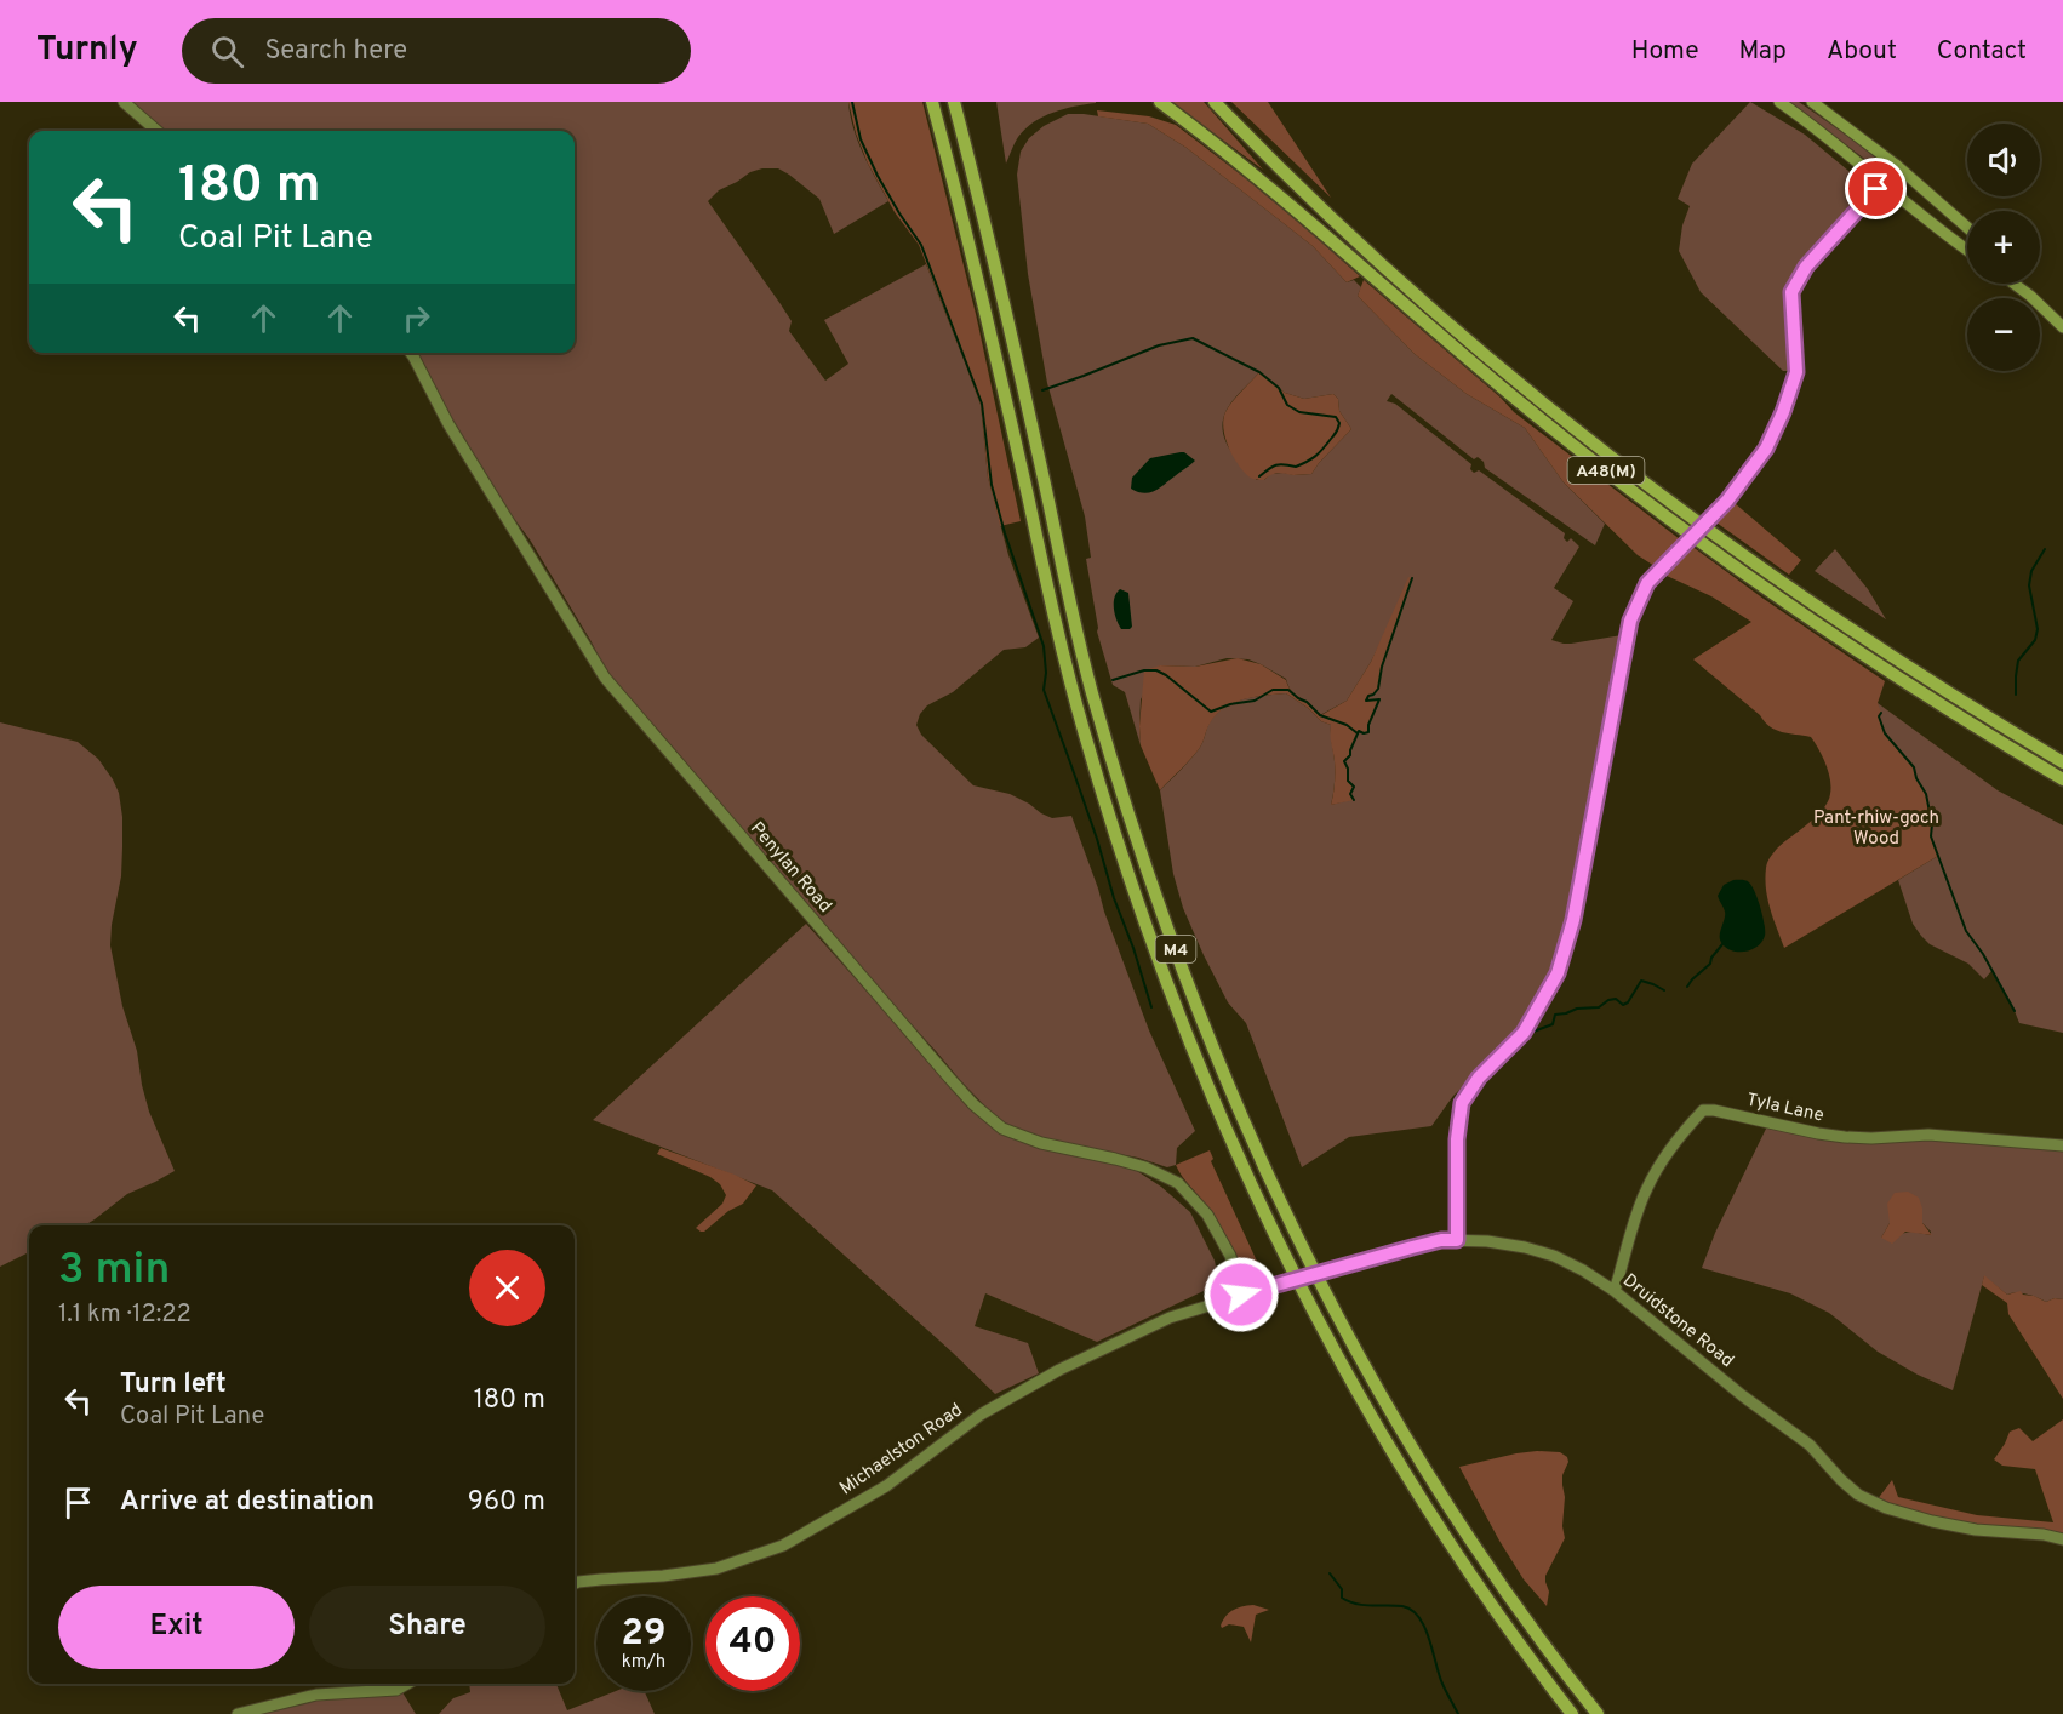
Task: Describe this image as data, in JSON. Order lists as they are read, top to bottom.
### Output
{
  "streets": {
    "highway": ["A48(M)", "M4"],
    "street": [
      "Penylan Road",
      "Tyla Lane",
      "Druidstone Road",
      "Michaelston Road"
    ]
  },
  "crossings": [
    ["Penylan Road", "Druidstone Road"],
    ["Penylan Road", "Michaelston Road"],
    ["Tyla Lane", "Druidstone Road"],
    ["Druidstone Road", "Michaelston Road"]
  ],
  "parks": ["Pant-rhiw-goch Wood"],
  "page": {
    "header": "Turnly",
    "search": "Search here",
    "nav": [
      "Home",
      "Map",
      "About",
      "Contact"
    ],
    "map_buttons": ["+", "−"],
    "turn": ["180 m", "Coal Pit Lane"],
    "heading": ["3 min", "1.1 km · 12:22"],
    "list": [
      {
        "name": "Turn left",
        "note": "Coal Pit Lane",
        "value": "180 m"
      },
      {
        "name": "Arrive at destination",
        "value": "960 m"
      }
    ],
    "buttons": ["Exit", "Share"],
    "speed": "29 km/h",
    "limit": "40"
  }
}
